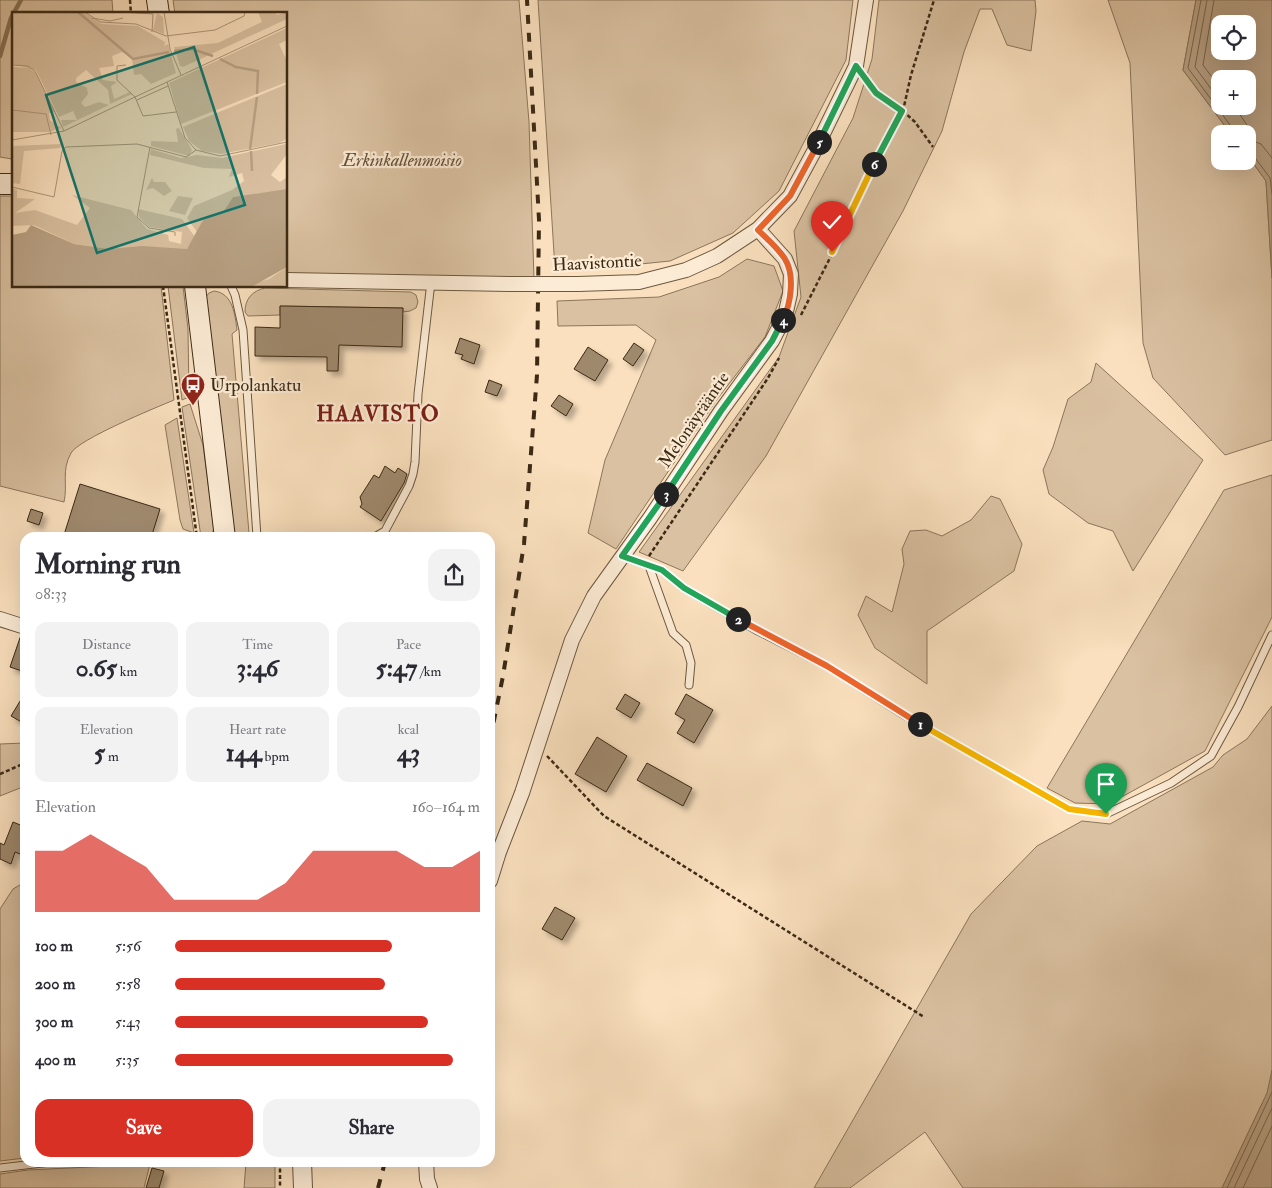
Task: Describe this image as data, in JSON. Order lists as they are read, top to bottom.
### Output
{
  "streets": {
    "street": ["Haavistontie", "Melonäyrääntie"]
  },
  "crossings": [
    ["Haavistontie", "Melonäyrääntie"]
  ],
  "districts": ["HAAVISTO"],
  "parks": ["Erkinkallenmoisio"],
  "places": {
    "bus stop": ["Urpolankatu"]
  },
  "page": {
    "map_buttons": ["+", "−"],
    "pins": [
      "5",
      "6",
      "4",
      "3",
      "2",
      "1"
    ],
    "heading": ["Morning run", "08:33"],
    "stats": [
      ["Distance", "0.65 km"],
      ["Time", "3:46"],
      ["Pace", "5:47 /km"],
      ["Elevation", "5 m"],
      ["Heart rate", "144 bpm"],
      ["kcal", "43"]
    ],
    "chart": ["Elevation", "160–164 m"],
    "list": [
      {
        "name": "100 m",
        "note": "5:56"
      },
      {
        "name": "200 m",
        "note": "5:58"
      },
      {
        "name": "300 m",
        "note": "5:43"
      },
      {
        "name": "400 m",
        "note": "5:35"
      }
    ],
    "buttons": ["Save", "Share"]
  }
}
